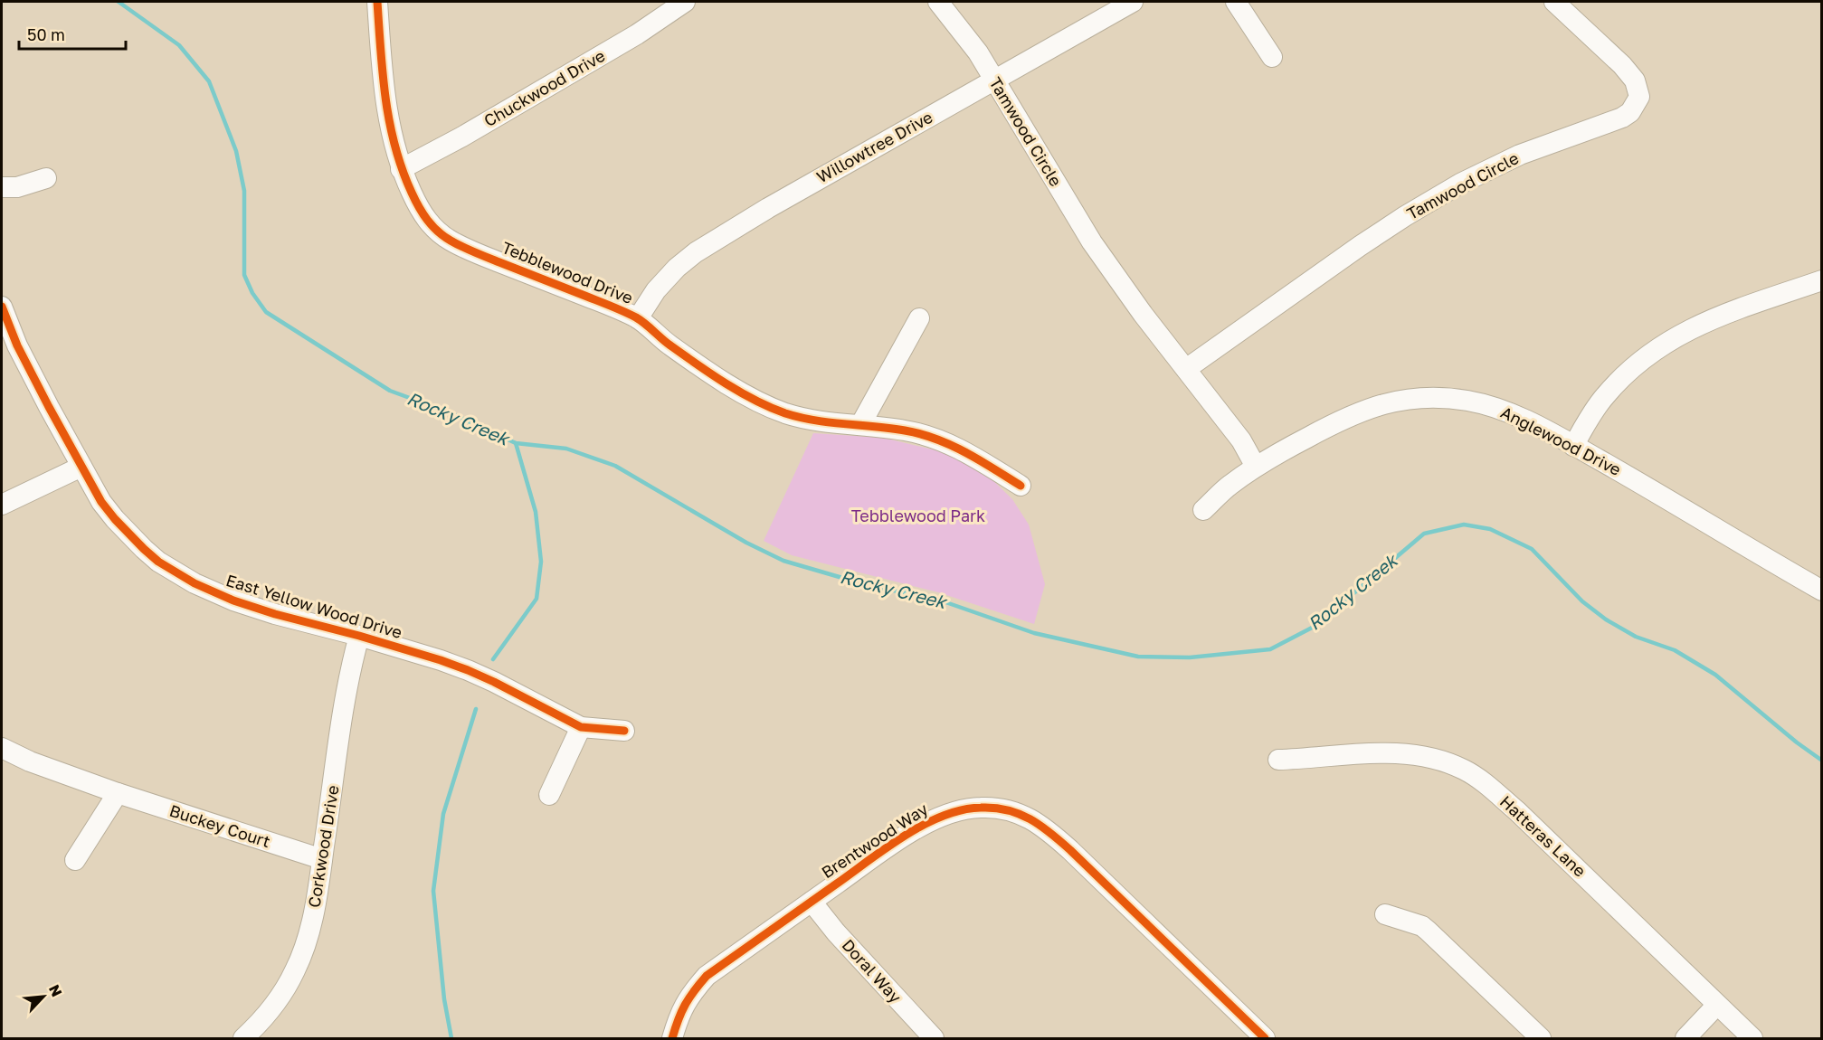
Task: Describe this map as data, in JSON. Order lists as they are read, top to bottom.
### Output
{
  "streets": {
    "street": [
      "Chuckwood Drive",
      "Tamwood Circle",
      "Willowtree Drive",
      "Tebblewood Drive",
      "Anglewood Drive",
      "East Yellow Wood Drive",
      "Buckey Court",
      "Hatteras Lane",
      "Brentwood Way",
      "Corkwood Drive",
      "Doral Way"
    ]
  },
  "crossings": [
    ["Chuckwood Drive", "Tebblewood Drive"],
    ["Tamwood Circle", "Willowtree Drive"],
    ["Tamwood Circle", "Anglewood Drive"],
    ["Willowtree Drive", "Tebblewood Drive"],
    ["East Yellow Wood Drive", "Corkwood Drive"],
    ["Buckey Court", "Corkwood Drive"],
    ["Brentwood Way", "Doral Way"]
  ],
  "water": ["Rocky Creek"],
  "parks": ["Tebblewood Park"],
  "scale_bar": "50 m",
  "north": "top right"
}
